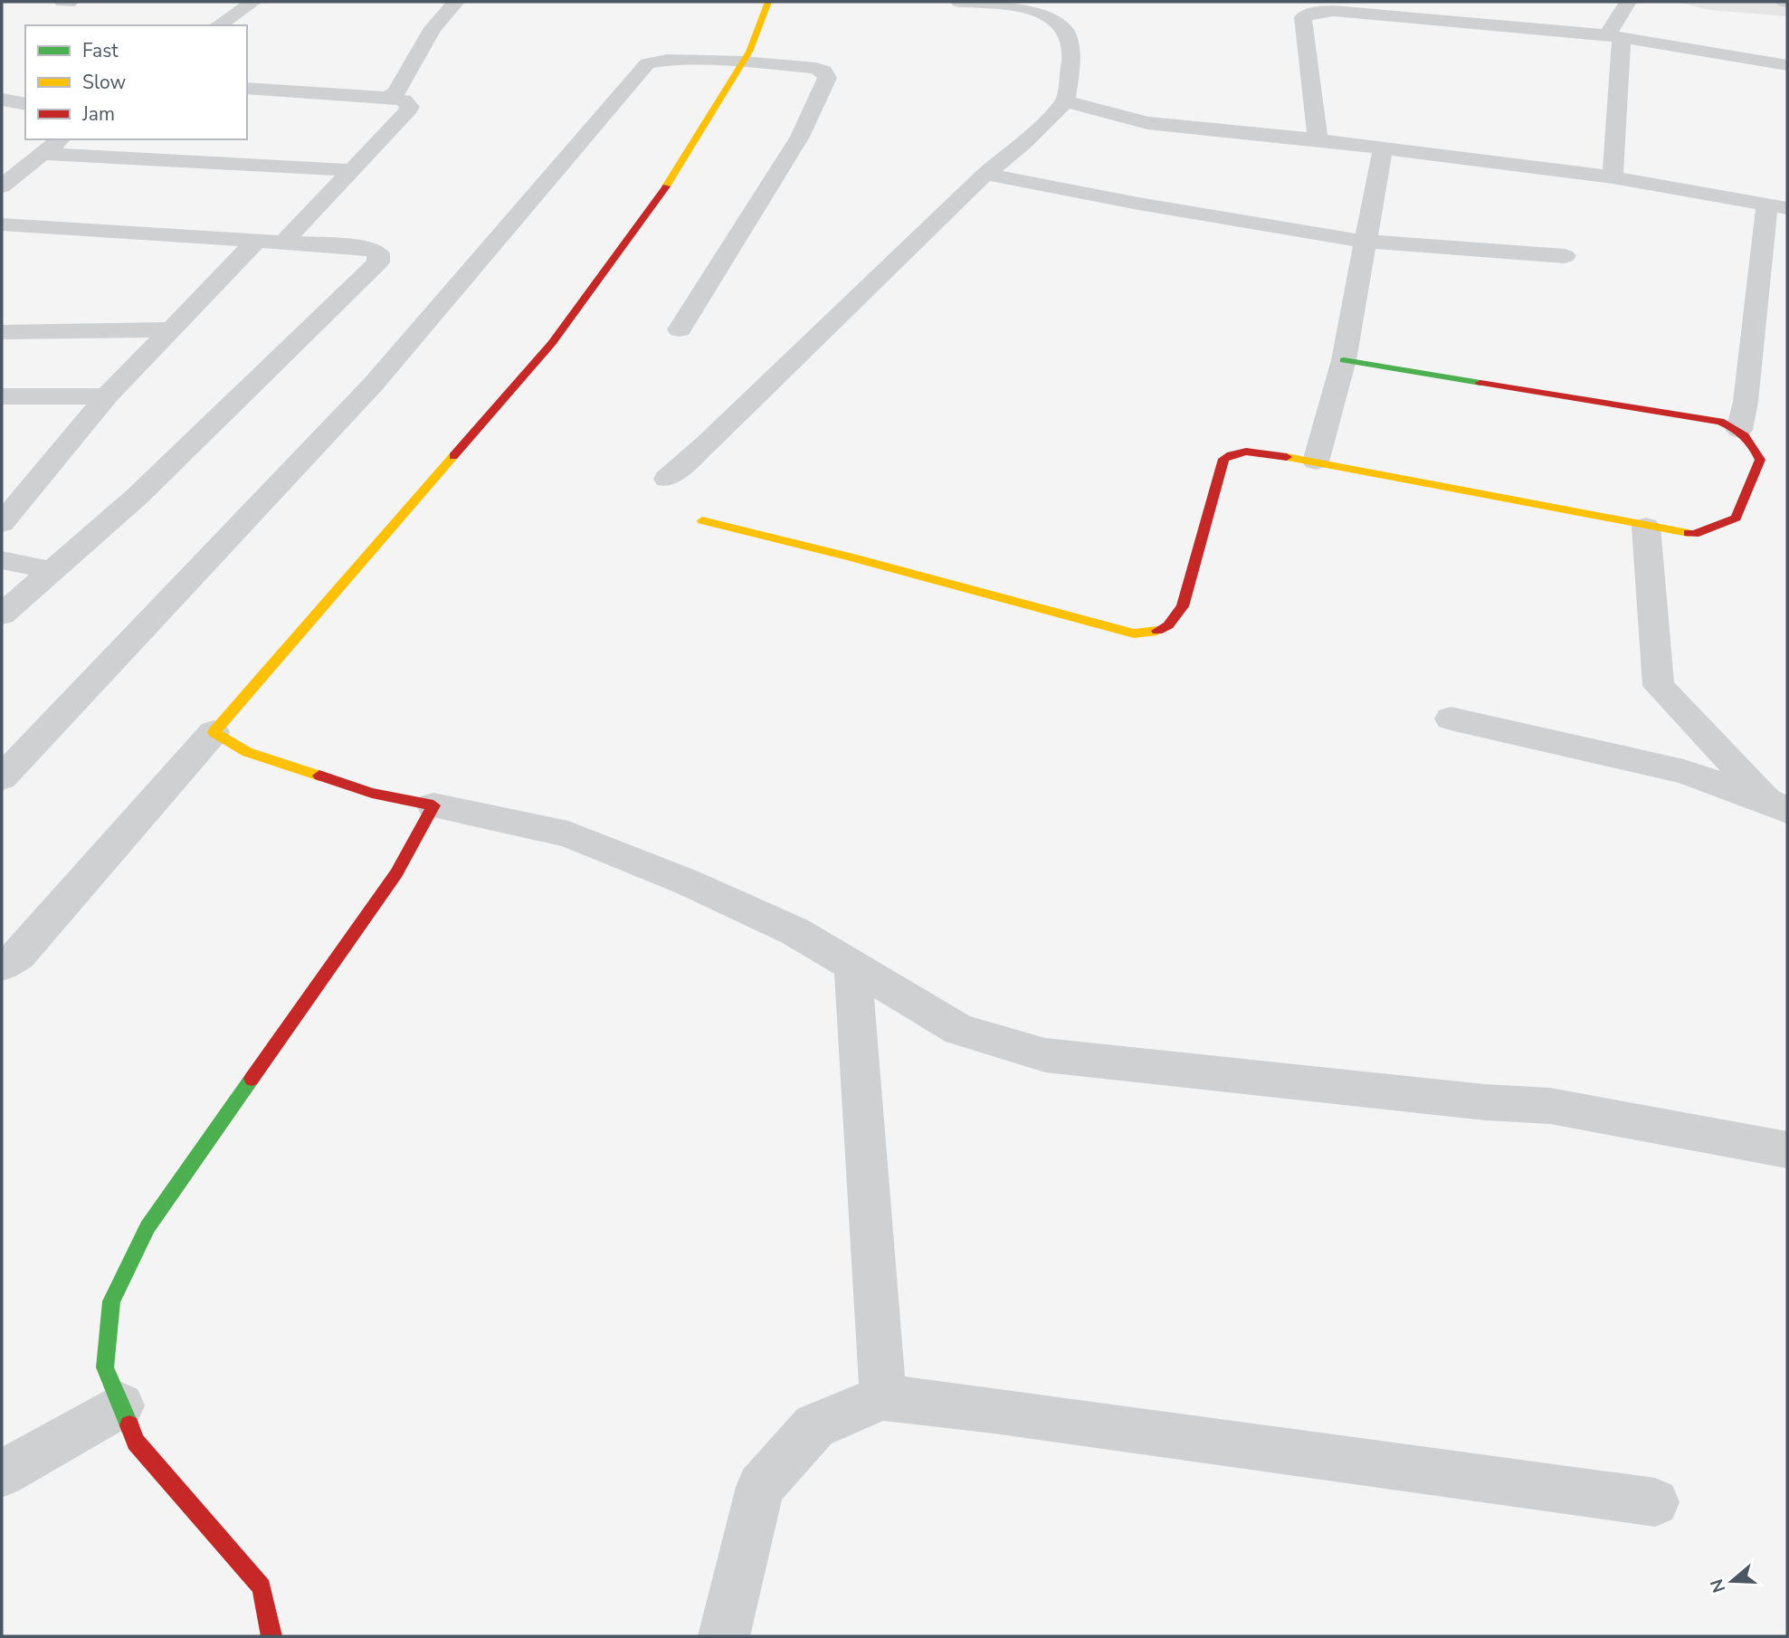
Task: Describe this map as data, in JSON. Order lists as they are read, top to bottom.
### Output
{
  "legend": ["Fast", "Slow", "Jam"],
  "north": "left"
}
